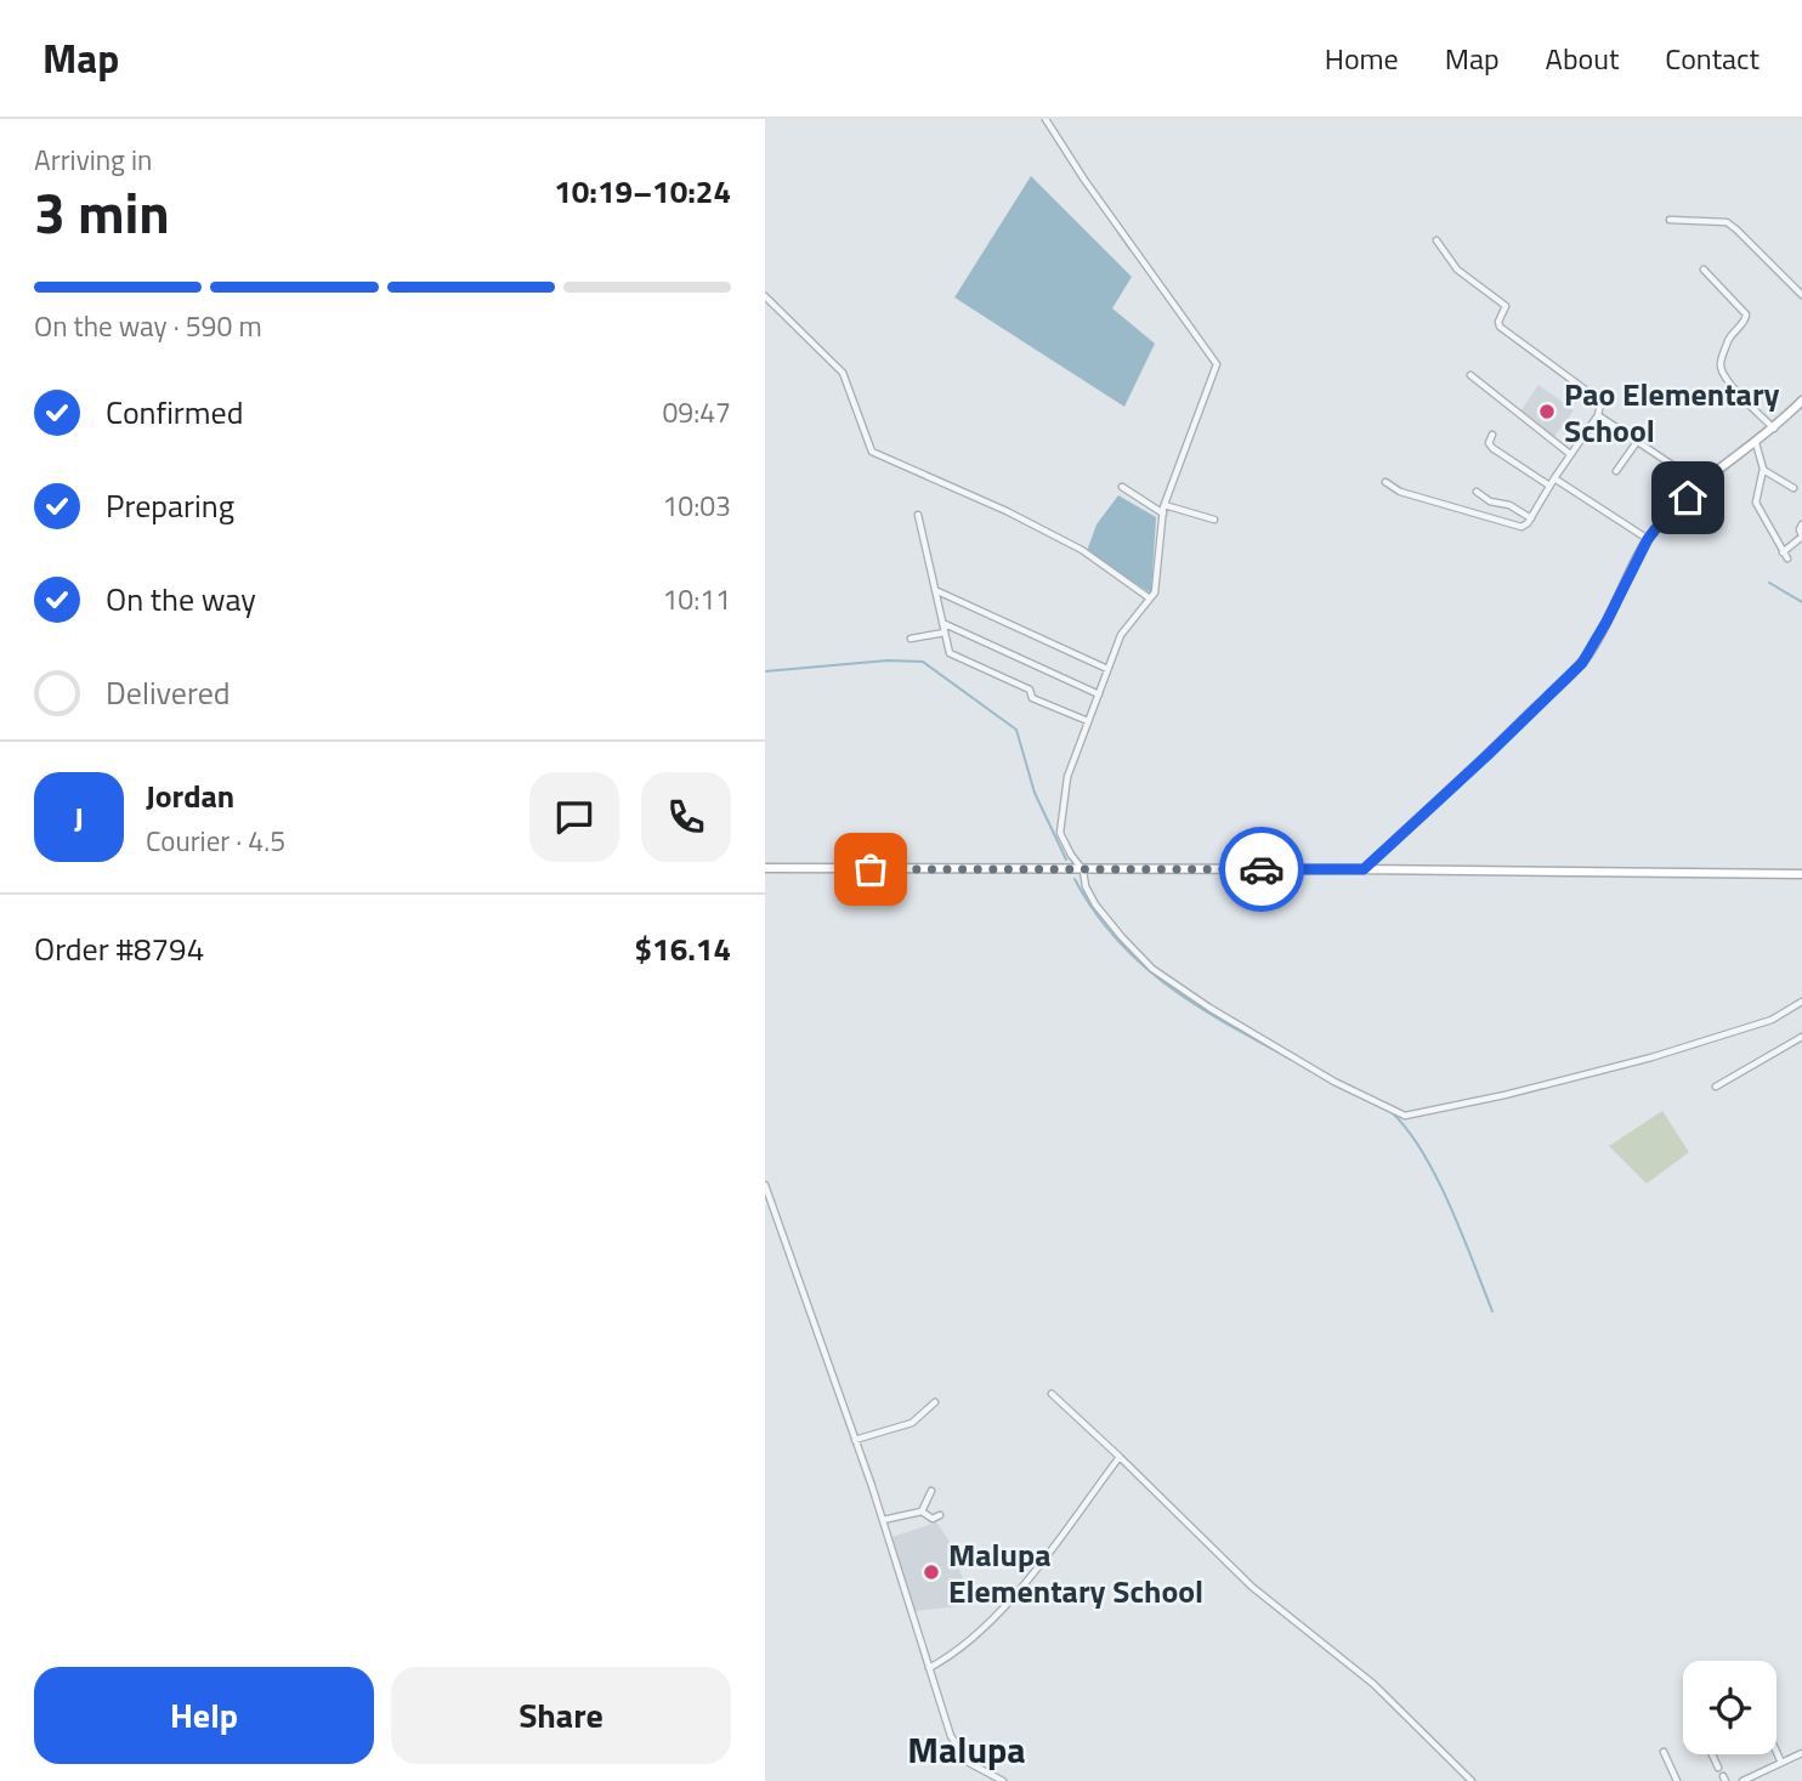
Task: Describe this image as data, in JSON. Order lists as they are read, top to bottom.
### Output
{
  "districts": ["Malupa"],
  "places": ["Pao Elementary School", "Malupa Elementary School"],
  "page": {
    "header": "Map",
    "nav": [
      "Home",
      "Map",
      "About",
      "Contact"
    ],
    "heading": ["3 min", "Arriving in", "10:19–10:24"],
    "panel": [
      "Jordan",
      "Courier · 4.5",
      "Order #8794",
      "$16.14"
    ],
    "bar": "On the way · 590 m",
    "list": [
      ["Confirmed", "09:47"],
      ["Preparing", "10:03"],
      ["On the way", "10:11"],
      "Delivered"
    ],
    "round": "J",
    "buttons": ["Help", "Share"]
  }
}
